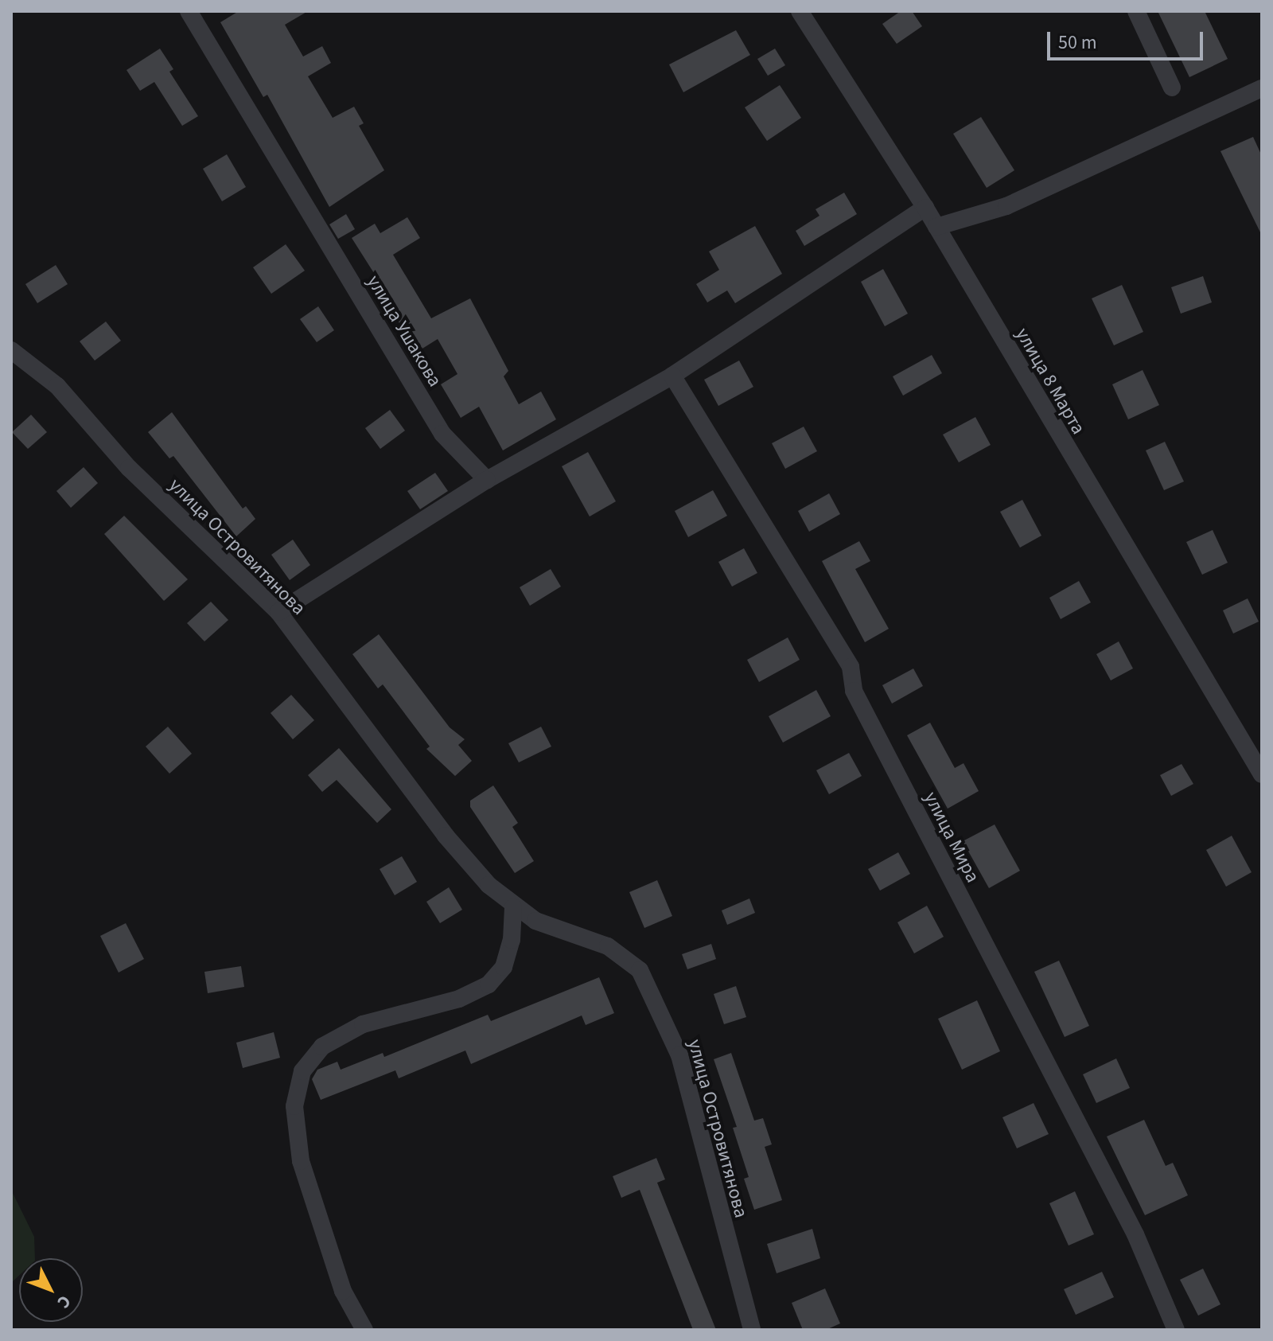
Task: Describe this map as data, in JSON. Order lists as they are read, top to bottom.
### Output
{
  "streets": {
    "street": [
      "улица Ушакова",
      "улица 8 Марта",
      "улица Островитянова",
      "улица Мира"
    ]
  },
  "scale_bar": "50 m",
  "north": "bottom right"
}
